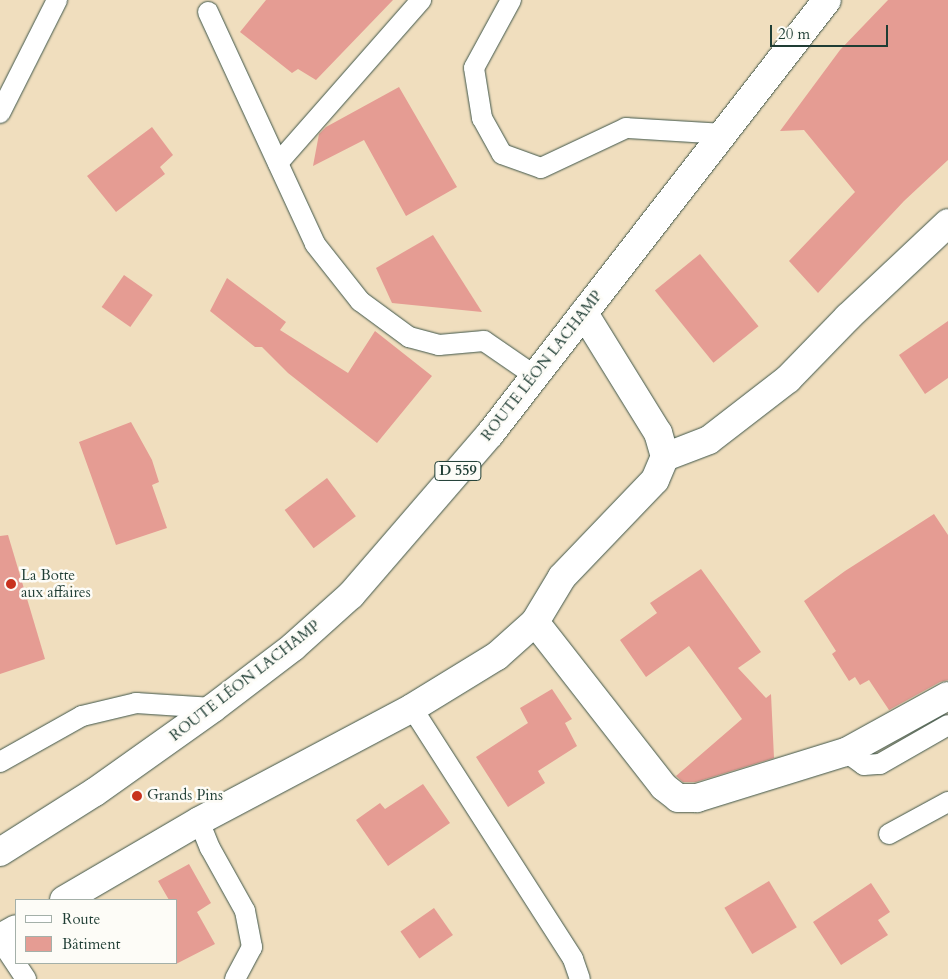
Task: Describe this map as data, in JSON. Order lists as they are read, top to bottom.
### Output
{
  "streets": {
    "street": ["ROUTE LÉON LACHAMP", "D 559"]
  },
  "places": ["La Botte aux affaires", "Grands Pins"],
  "legend": ["Route", "Bâtiment"],
  "scale_bar": "20 m"
}
